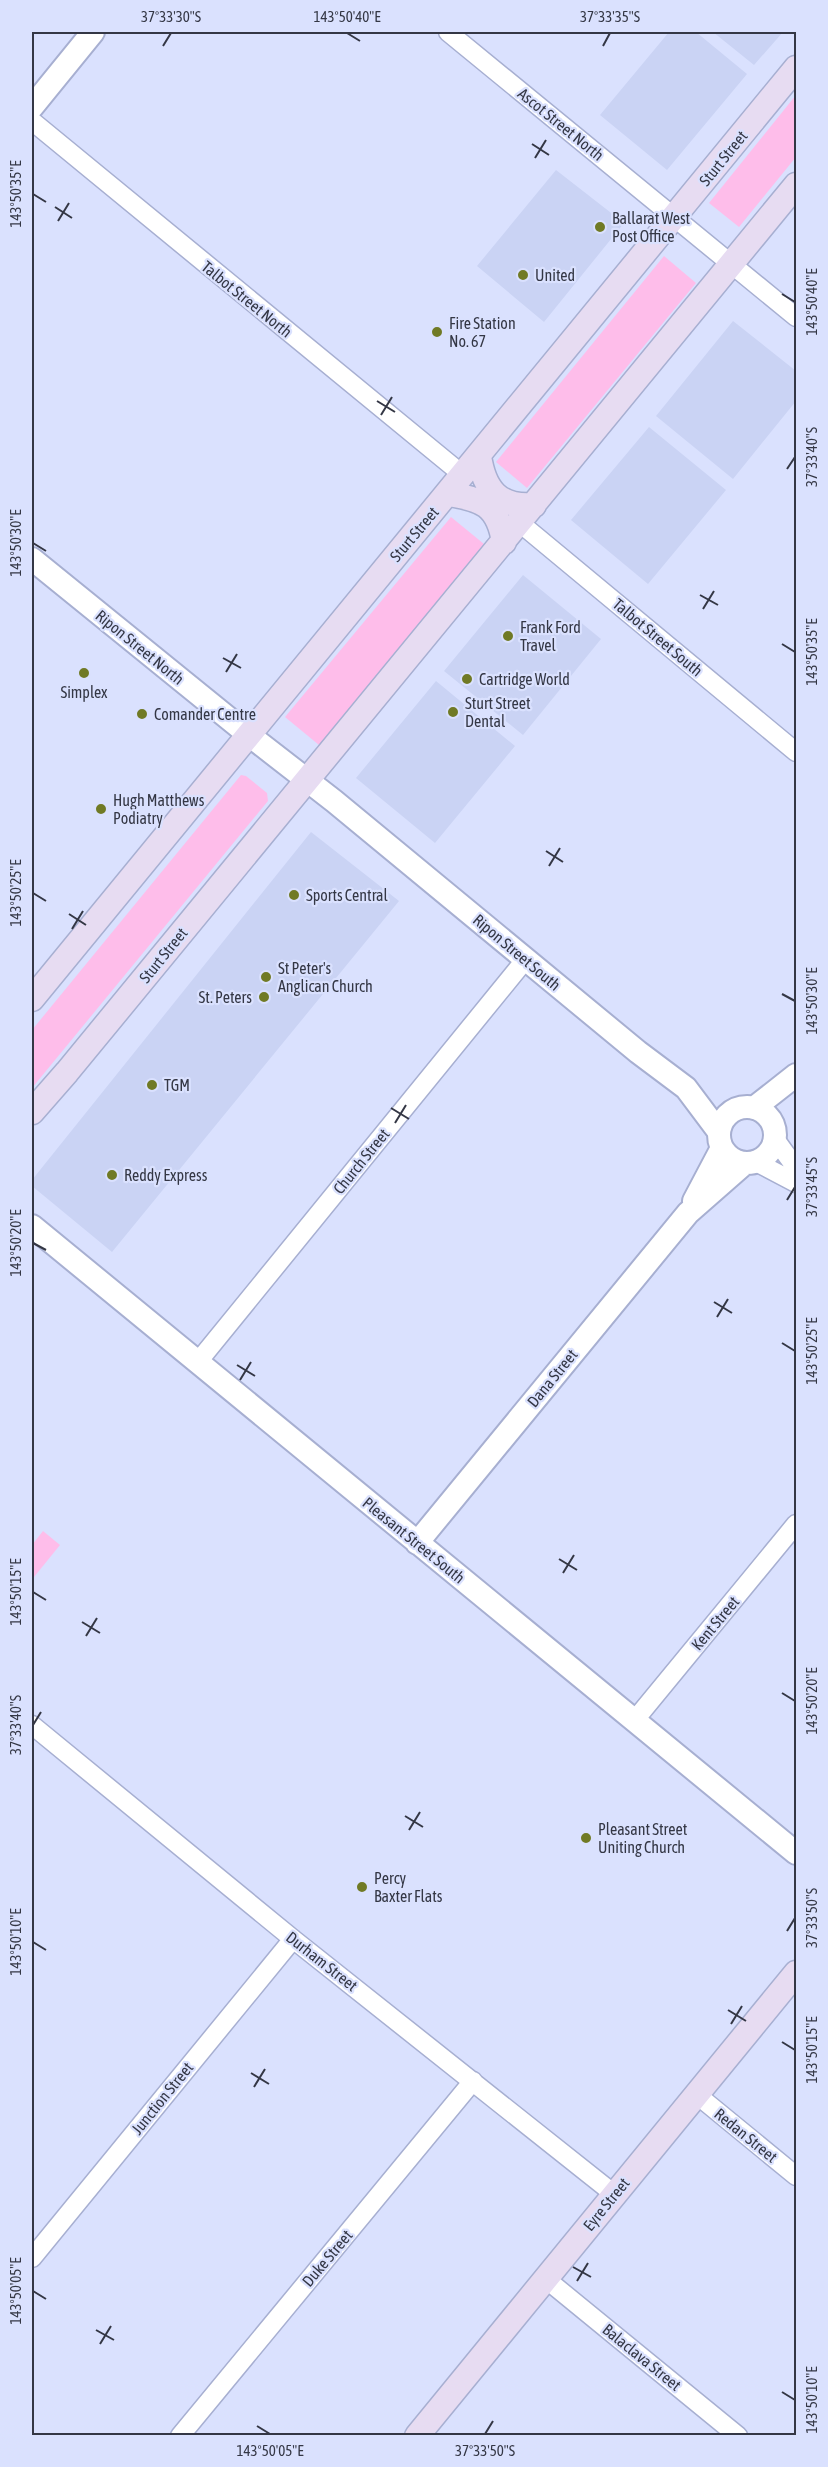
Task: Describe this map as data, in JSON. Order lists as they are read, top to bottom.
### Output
{
  "streets": {
    "main road": ["Sturt Street", "Eyre Street"],
    "street": [
      "Ascot Street North",
      "Talbot Street North",
      "Talbot Street South",
      "Ripon Street North",
      "Ripon Street South",
      "Church Street",
      "Dana Street",
      "Pleasant Street South",
      "Kent Street",
      "Durham Street",
      "Junction Street",
      "Redan Street",
      "Duke Street",
      "Balaclava Street"
    ]
  },
  "crossings": [
    ["Ascot Street North", "Sturt Street"],
    ["Sturt Street", "Talbot Street North"],
    ["Sturt Street", "Talbot Street South"],
    ["Sturt Street", "Ripon Street North"],
    ["Sturt Street", "Ripon Street South"],
    ["Ripon Street North", "Ripon Street South"],
    ["Ripon Street South", "Church Street"],
    ["Ripon Street South", "Dana Street"],
    ["Church Street", "Pleasant Street South"],
    ["Dana Street", "Pleasant Street South"],
    ["Pleasant Street South", "Kent Street"],
    ["Durham Street", "Junction Street"],
    ["Durham Street", "Eyre Street"],
    ["Durham Street", "Duke Street"],
    ["Redan Street", "Eyre Street"],
    ["Eyre Street", "Balaclava Street"]
  ],
  "places": [
    "Ballarat West Post Office",
    "United",
    "Fire Station No. 67",
    "Frank Ford Travel",
    "Simplex",
    "Cartridge World",
    "Sturt Street Dental",
    "Comander Centre",
    "Hugh Matthews Podiatry",
    "Sports Central",
    "St Peter's Anglican Church",
    "St. Peters",
    "TGM",
    "Reddy Express",
    "Pleasant Street Uniting Church",
    "Percy Baxter Flats"
  ],
  "coordinates": [
    "37°33'30\"S",
    "143°50'40\"E",
    "37°33'35\"S",
    "143°50'35\"E",
    "37°33'40\"S",
    "143°50'30\"E",
    "143°50'25\"E",
    "37°33'45\"S",
    "143°50'20\"E",
    "143°50'15\"E",
    "37°33'50\"S",
    "143°50'10\"E",
    "143°50'05\"E"
  ]
}
